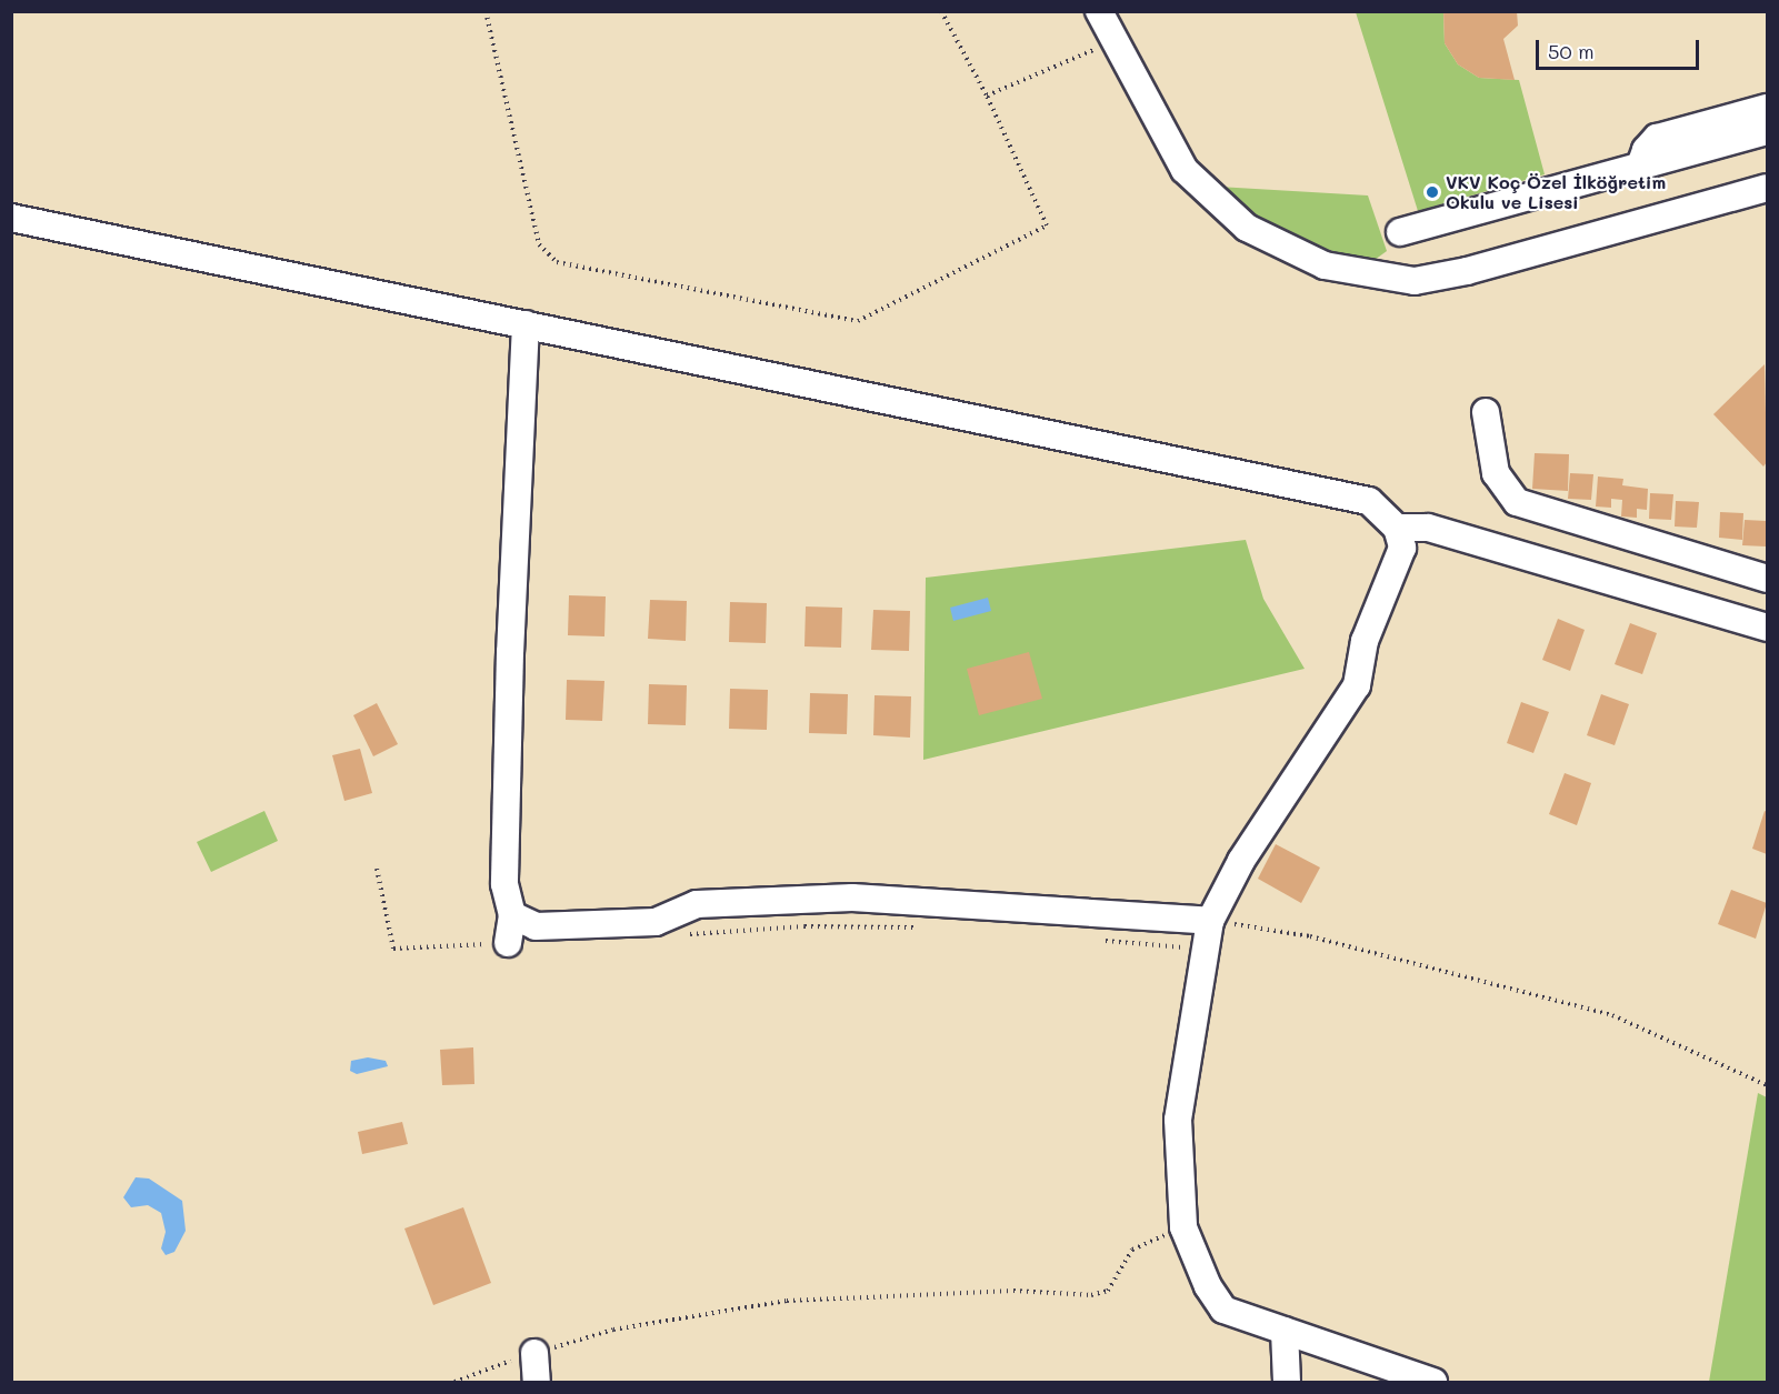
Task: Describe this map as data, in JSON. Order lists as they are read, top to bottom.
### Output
{
  "places": ["VKV Koç Özel İlköğretim Okulu ve Lisesi"],
  "scale_bar": "50 m"
}
